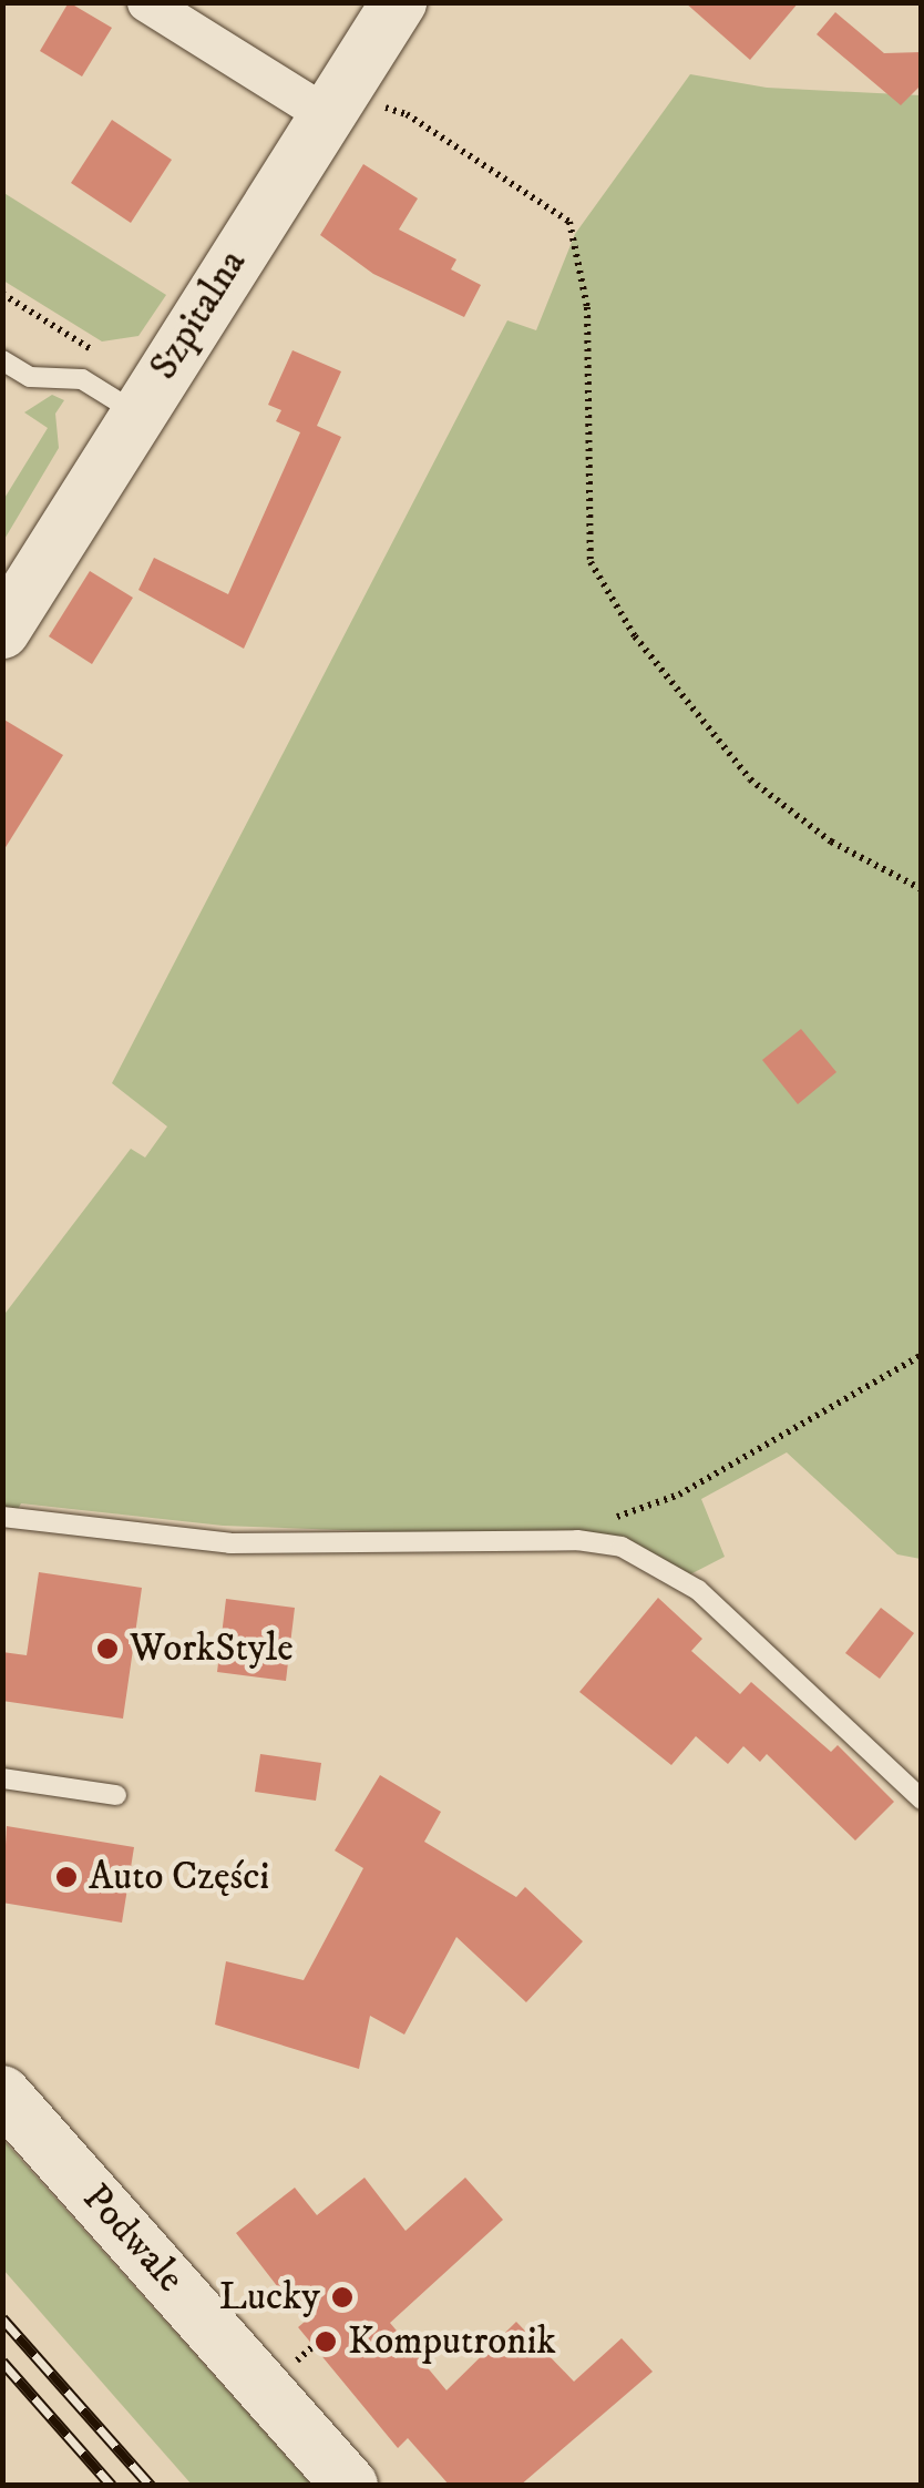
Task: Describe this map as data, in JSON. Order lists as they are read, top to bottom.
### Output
{
  "streets": {
    "street": ["Szpitalna", "Podwale"]
  },
  "places": [
    "WorkStyle",
    "Auto Części",
    "Lucky",
    "Komputronik"
  ]
}
